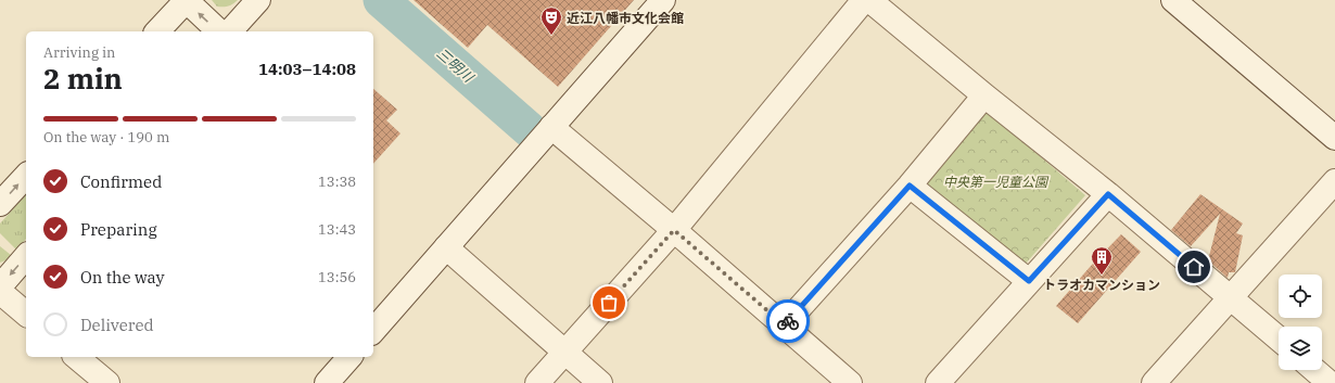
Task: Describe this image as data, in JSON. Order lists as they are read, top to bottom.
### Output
{
  "water": ["三明川"],
  "parks": ["中央第一児童公園"],
  "places": {
    "theatre": ["近江八幡市文化会館"],
    "building": ["トラオカマンション"]
  },
  "page": {
    "heading": ["2 min", "Arriving in", "14:03–14:08"],
    "bar": "On the way · 190 m",
    "list": [
      ["Confirmed", "13:38"],
      ["Preparing", "13:43"],
      ["On the way", "13:56"],
      "Delivered"
    ]
  }
}
